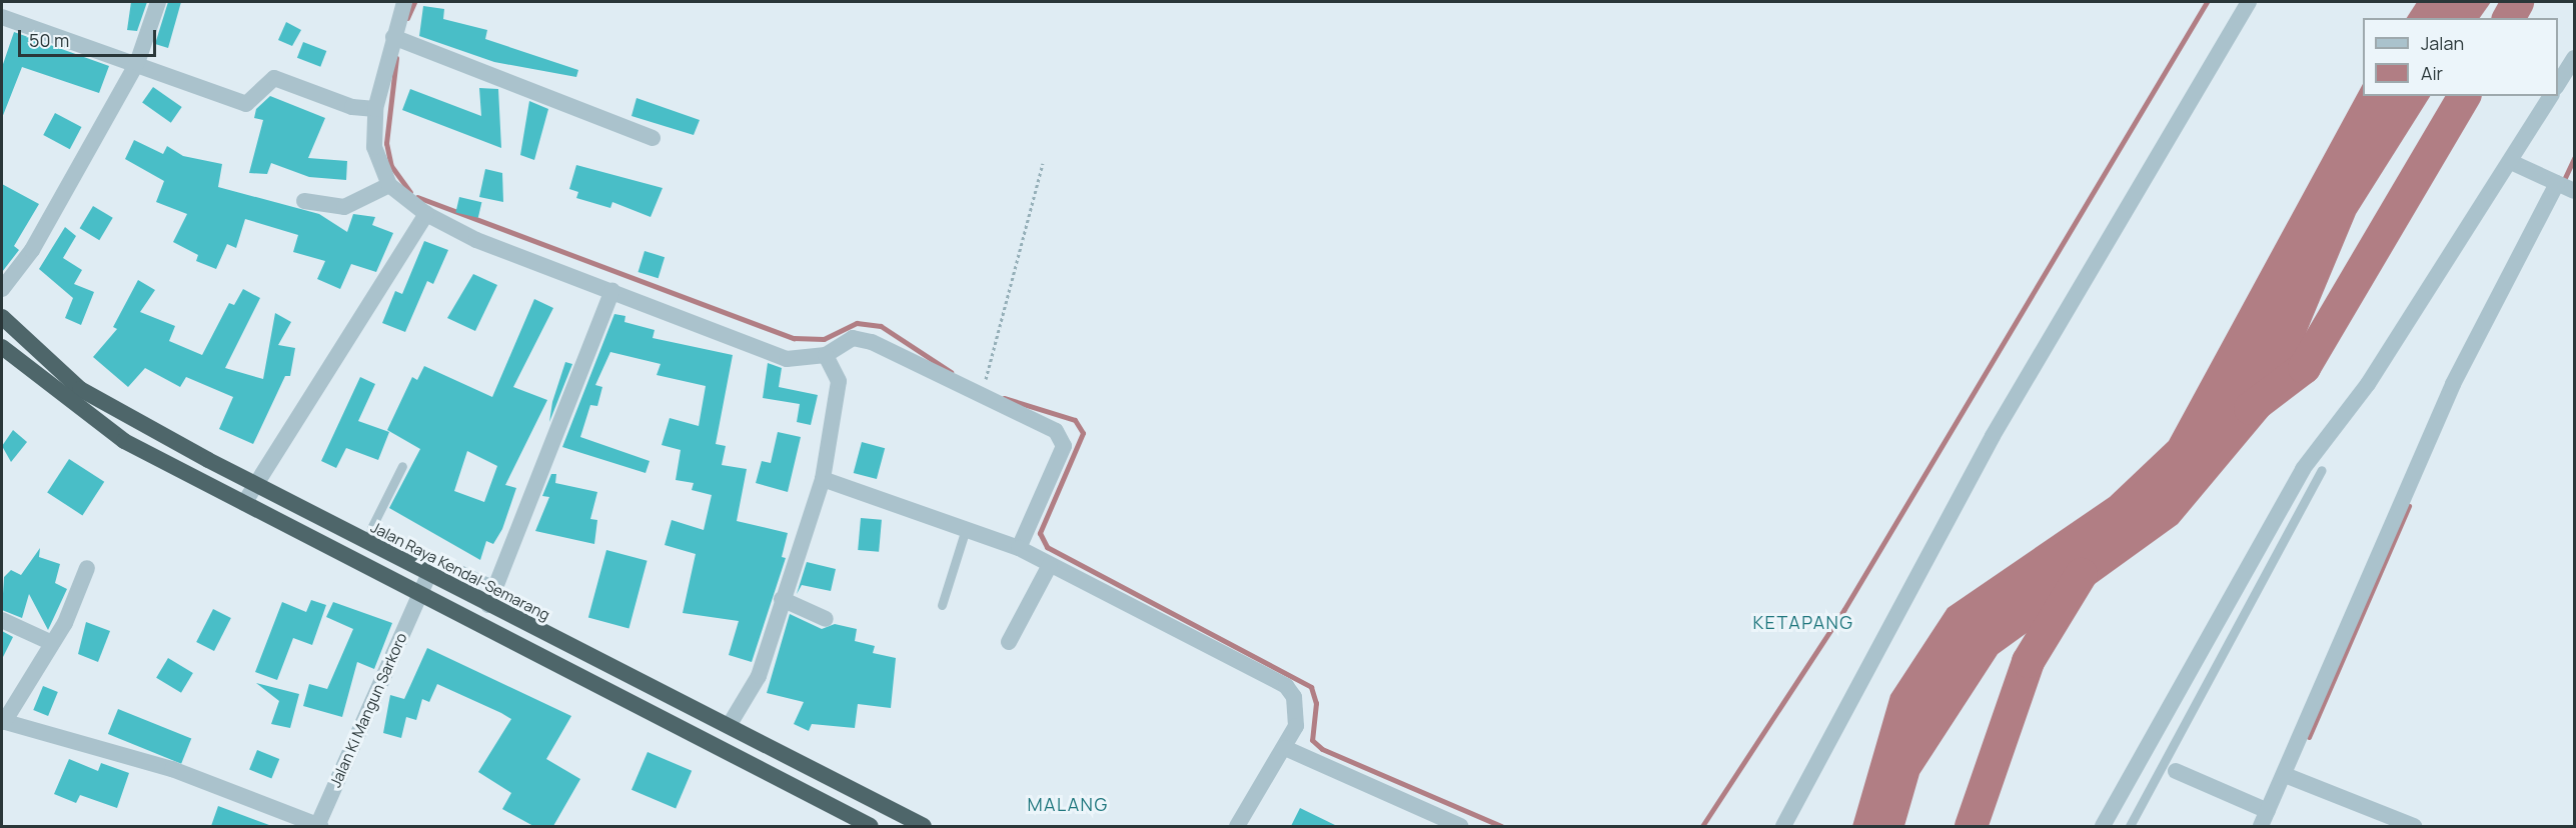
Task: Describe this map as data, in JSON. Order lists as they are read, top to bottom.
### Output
{
  "streets": {
    "highway": ["Jalan Raya Kendal-Semarang"],
    "street": ["Jalan Ki Mangun Sarkoro"]
  },
  "crossings": [
    ["Jalan Raya Kendal-Semarang", "Jalan Ki Mangun Sarkoro"]
  ],
  "districts": ["KETAPANG", "MALANG"],
  "legend": ["Jalan", "Air"],
  "scale_bar": "50 m"
}
